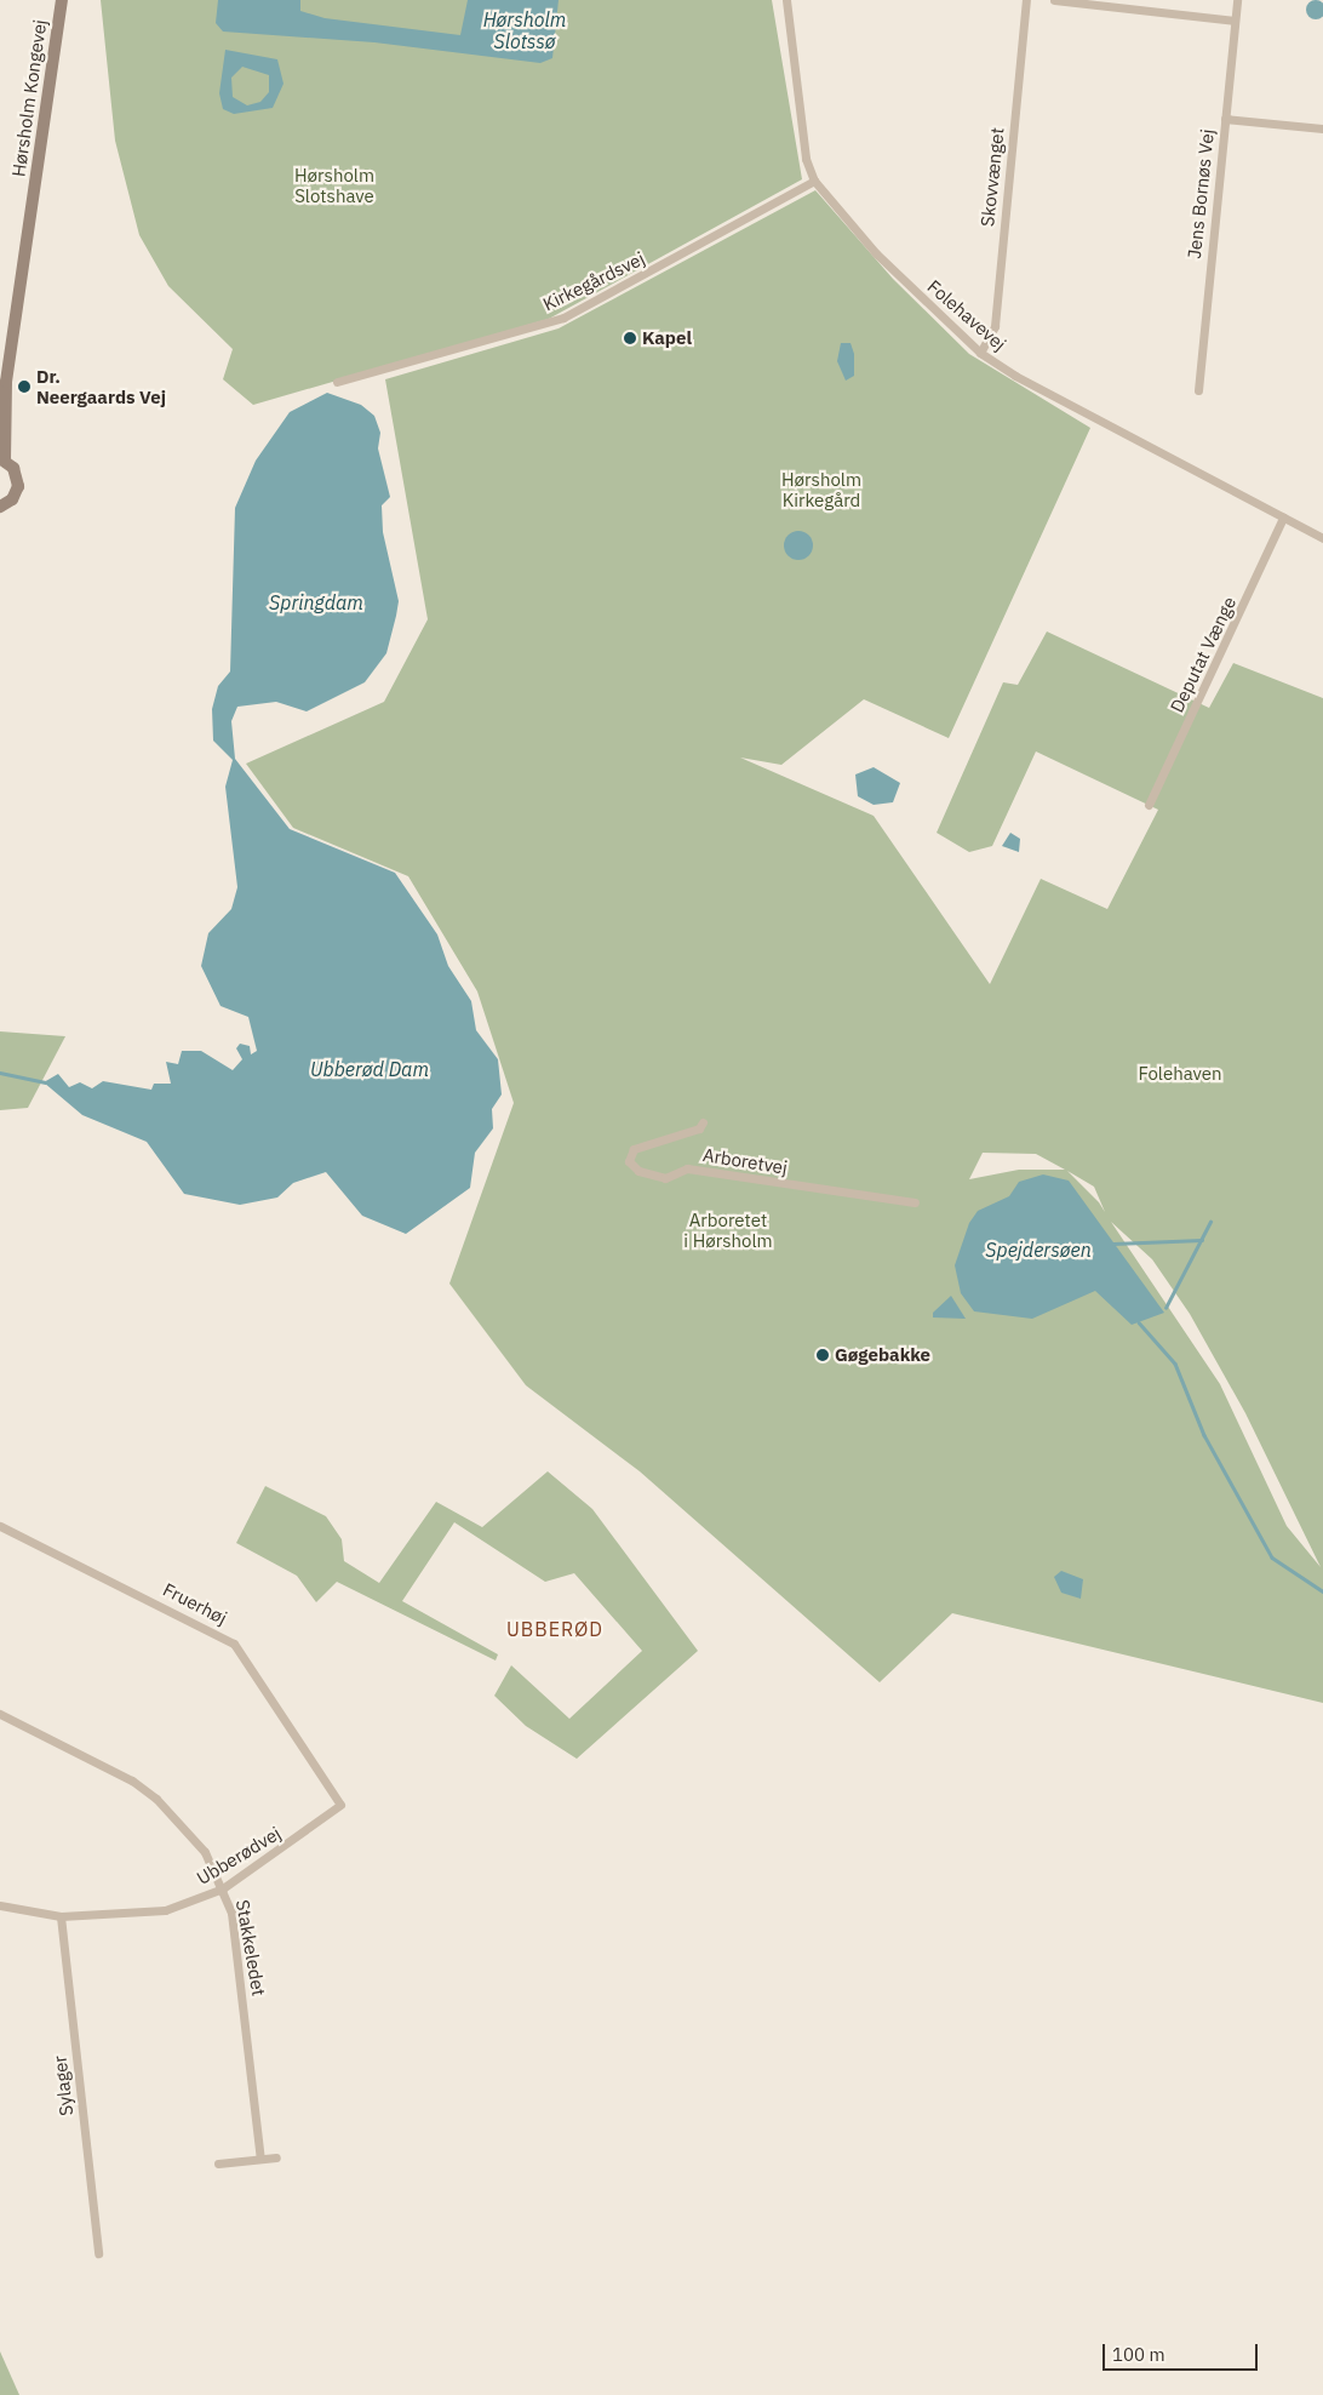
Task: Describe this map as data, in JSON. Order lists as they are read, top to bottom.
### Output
{
  "streets": {
    "main road": ["Hørsholm Kongevej"],
    "street": [
      "Skovvænget",
      "Jens Bornøs Vej",
      "Kirkegårdsvej",
      "Folehavevej",
      "Deputat Vænge",
      "Arboretvej",
      "Fruerhøj",
      "Ubberødvej",
      "Stakkeledet",
      "Sylager"
    ]
  },
  "crossings": [
    ["Skovvænget", "Folehavevej"],
    ["Kirkegårdsvej", "Folehavevej"],
    ["Folehavevej", "Deputat Vænge"],
    ["Fruerhøj", "Ubberødvej"],
    ["Ubberødvej", "Stakkeledet"],
    ["Ubberødvej", "Sylager"]
  ],
  "districts": ["UBBERØD"],
  "water": [
    "Hørsholm Slotssø",
    "Springdam",
    "Ubberød Dam",
    "Spejdersøen"
  ],
  "parks": [
    "Hørsholm Slotshave",
    "Hørsholm Kirkegård",
    "Folehaven",
    "Arboretet i Hørsholm"
  ],
  "places": ["Kapel", "Dr. Neergaards Vej", "Gøgebakke"],
  "scale_bar": "100 m"
}
